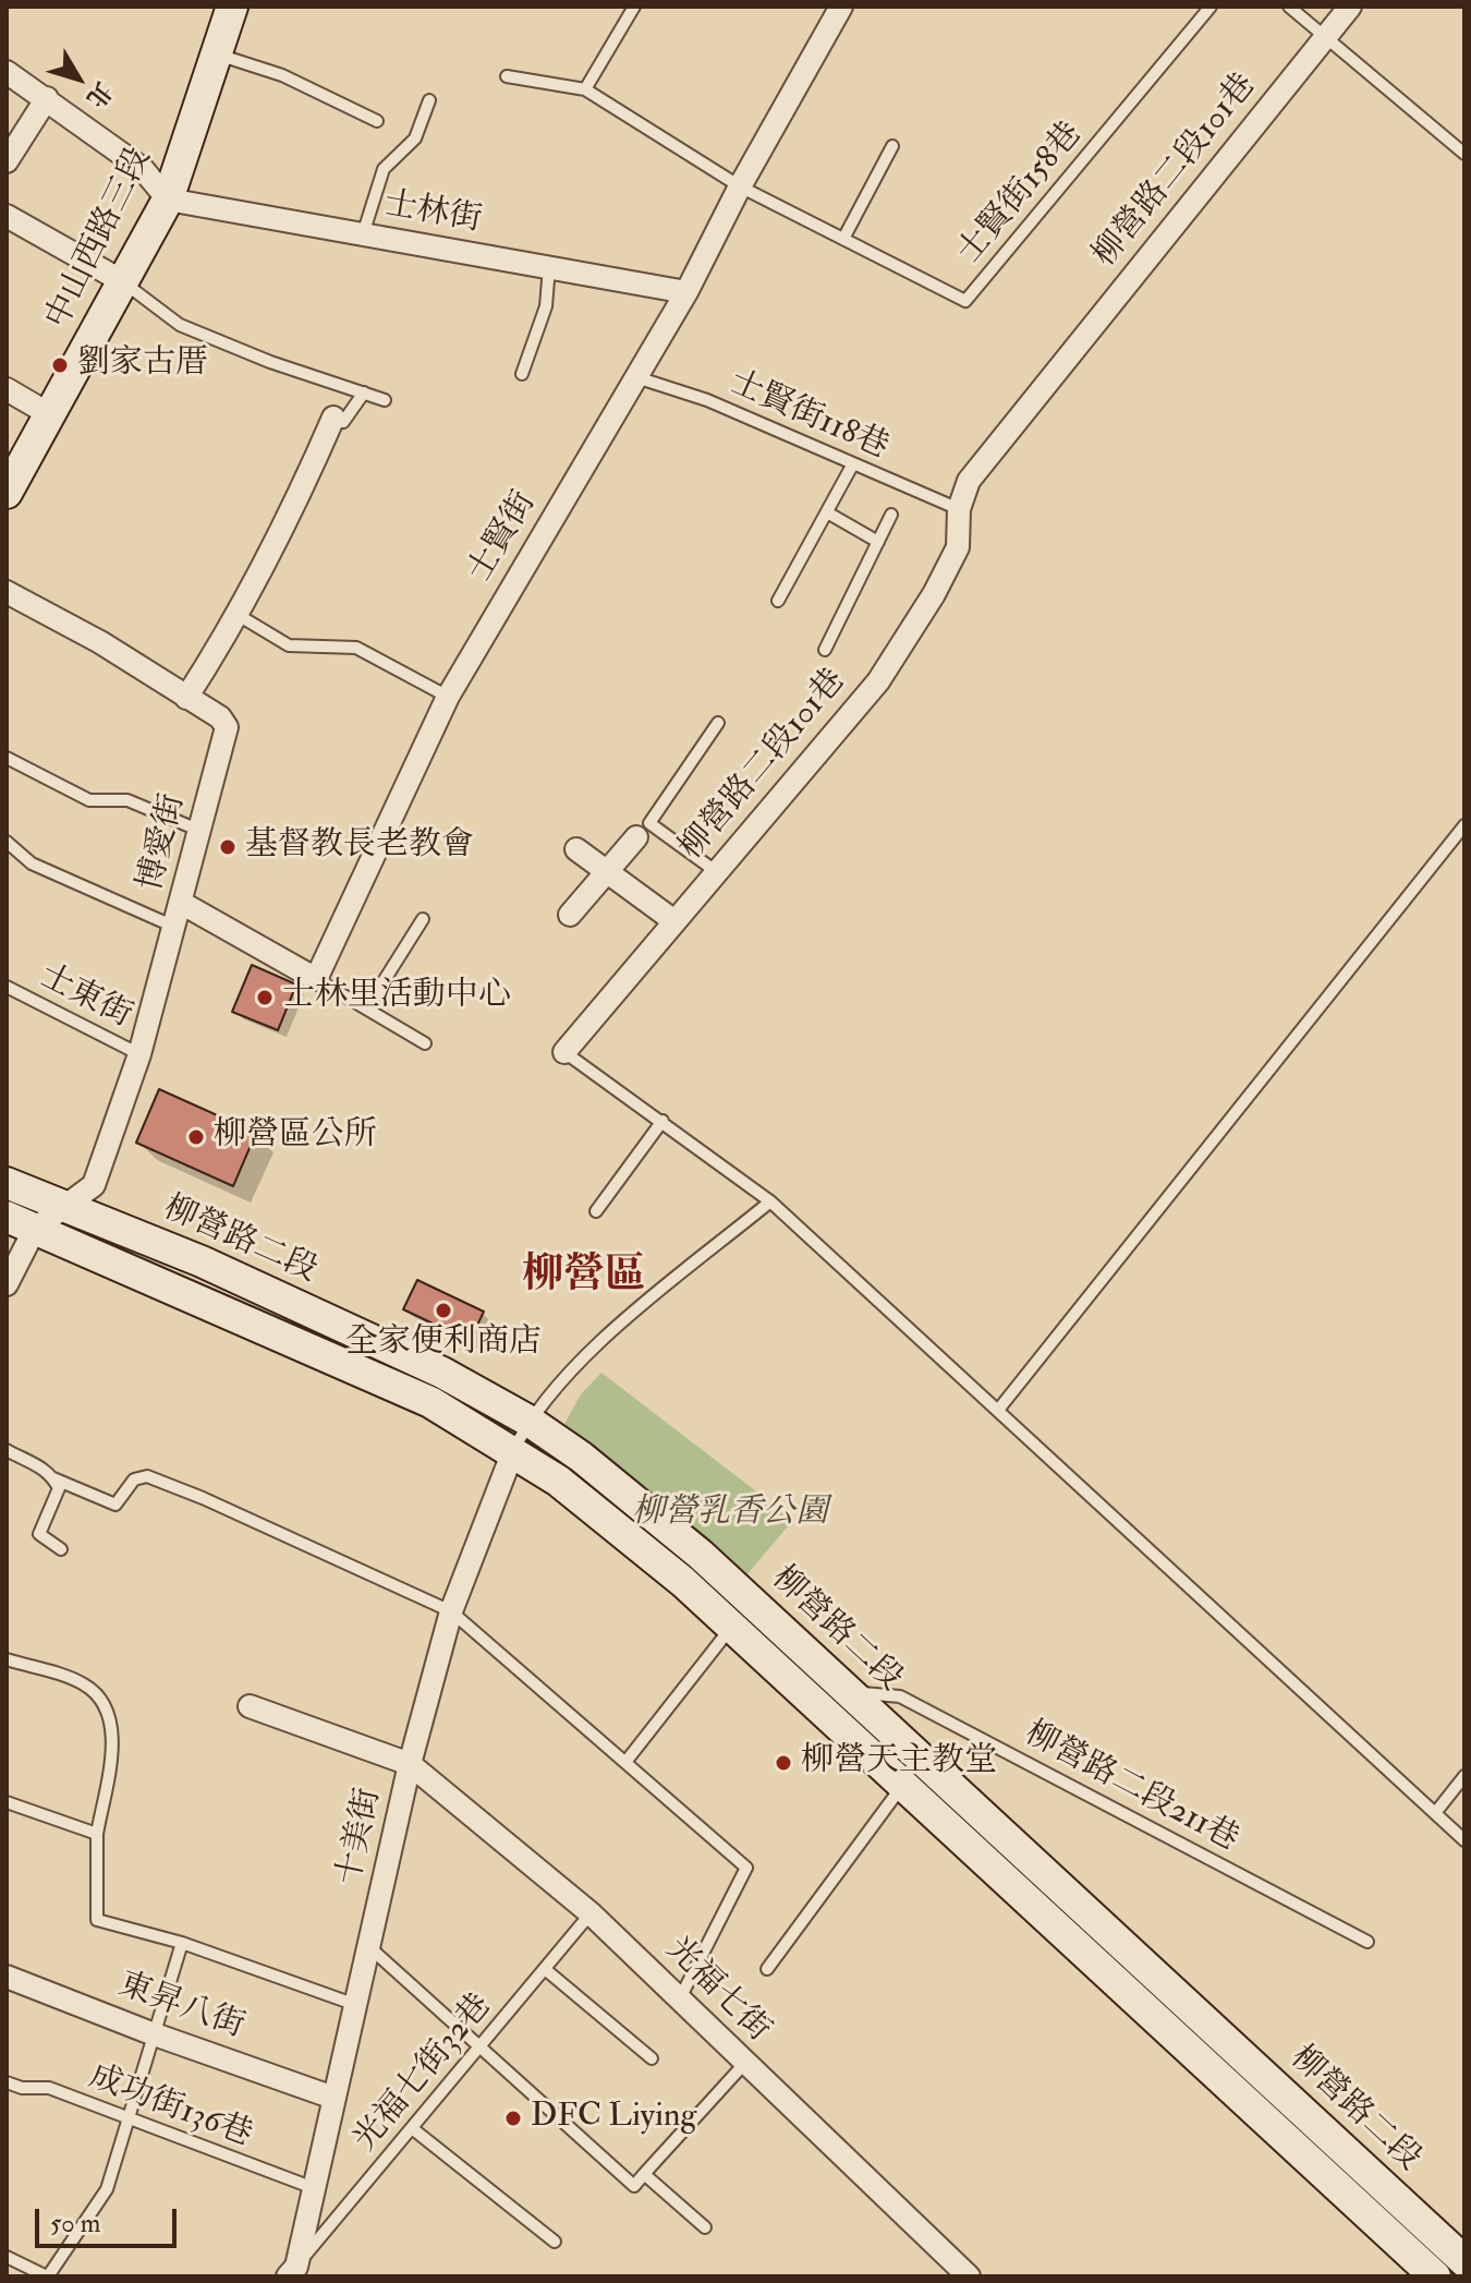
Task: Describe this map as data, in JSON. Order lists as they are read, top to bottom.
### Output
{
  "streets": {
    "street": [
      "柳營路二段101巷",
      "士林街",
      "中山西路三段",
      "士賢街",
      "博愛街",
      "柳營路二段",
      "十美街",
      "光福七街",
      "東昇八街"
    ],
    "lane": [
      "士賢街158巷",
      "士賢街118巷",
      "士東街",
      "柳營路二段211巷",
      "光福七街32巷",
      "成功街136巷"
    ]
  },
  "crossings": [
    ["柳營路二段101巷", "士賢街118巷"],
    ["士賢街158巷", "士賢街"],
    ["士林街", "中山西路三段"],
    ["士林街", "士賢街"],
    ["士賢街118巷", "士賢街"],
    ["博愛街", "士東街"],
    ["博愛街", "柳營路二段"],
    ["柳營路二段", "柳營路二段211巷"],
    ["柳營路二段", "十美街"],
    ["十美街", "光福七街"],
    ["十美街", "東昇八街"],
    ["十美街", "光福七街32巷"],
    ["十美街", "成功街136巷"],
    ["光福七街", "光福七街32巷"]
  ],
  "districts": ["柳營區"],
  "parks": ["柳營乳香公園"],
  "places": [
    "劉家古厝",
    "基督教長老教會",
    "士林里活動中心",
    "柳營區公所",
    "全家便利商店",
    "柳營天主教堂",
    "DFC Liying"
  ],
  "scale_bar": "50 m",
  "north": "bottom right"
}
